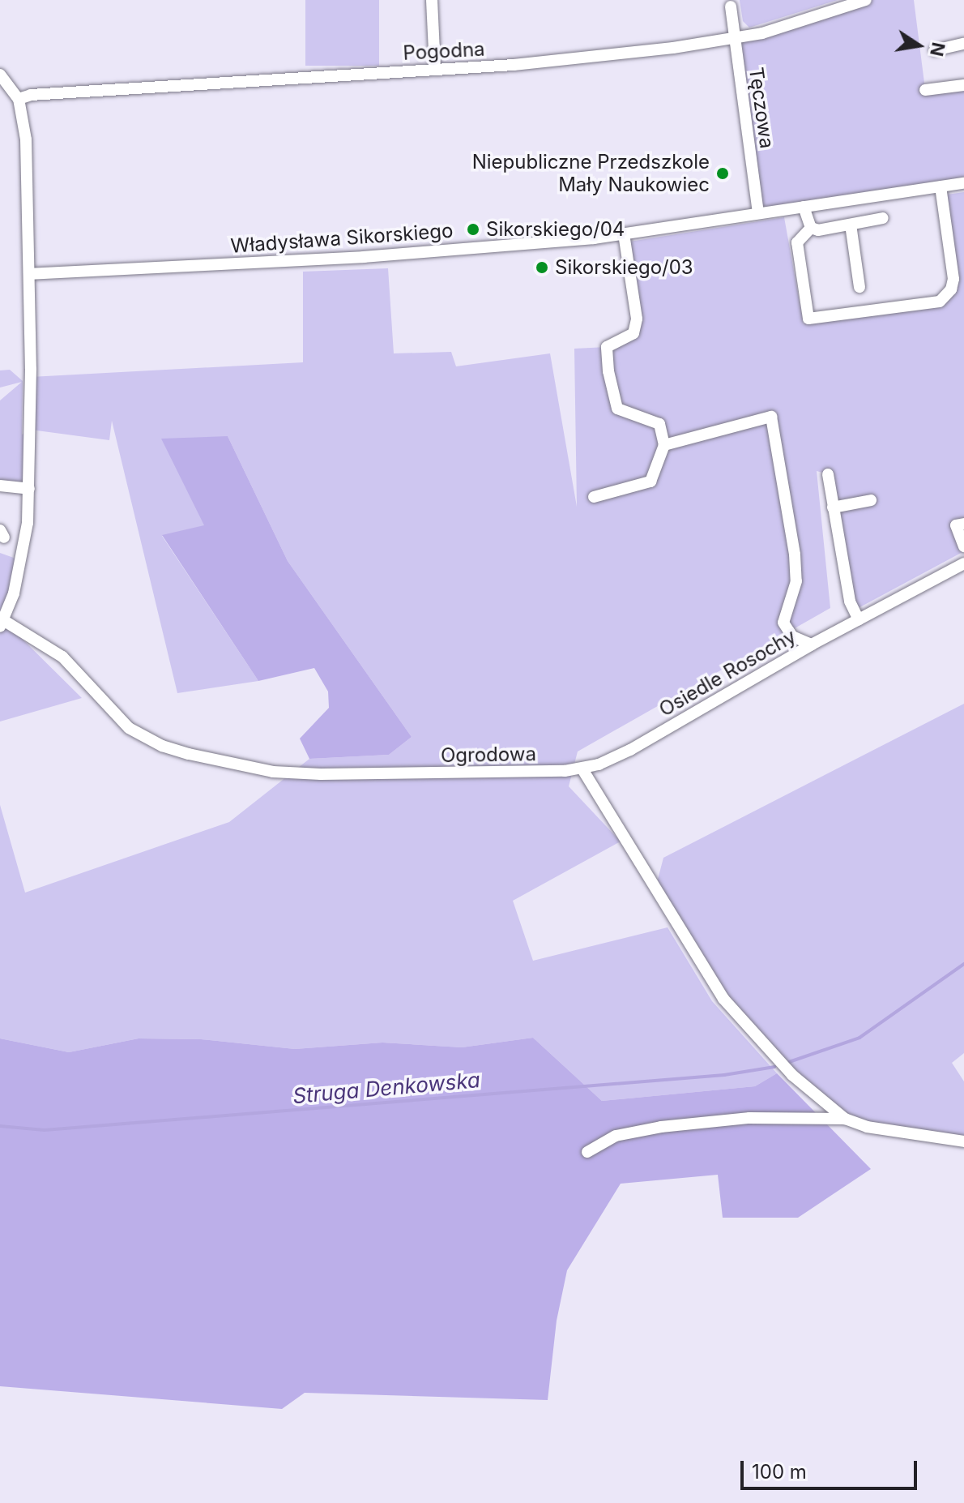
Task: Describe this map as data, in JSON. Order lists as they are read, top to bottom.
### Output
{
  "streets": {
    "street": [
      "Pogodna",
      "Tęczowa",
      "Władysława Sikorskiego",
      "Osiedle Rosochy",
      "Ogrodowa"
    ]
  },
  "crossings": [
    ["Pogodna", "Tęczowa"],
    ["Tęczowa", "Władysława Sikorskiego"],
    ["Osiedle Rosochy", "Ogrodowa"]
  ],
  "water": ["Struga Denkowska"],
  "places": ["Niepubliczne Przedszkole Mały Naukowiec", "Sikorskiego/04", "Sikorskiego/03"],
  "scale_bar": "100 m",
  "north": "right"
}
